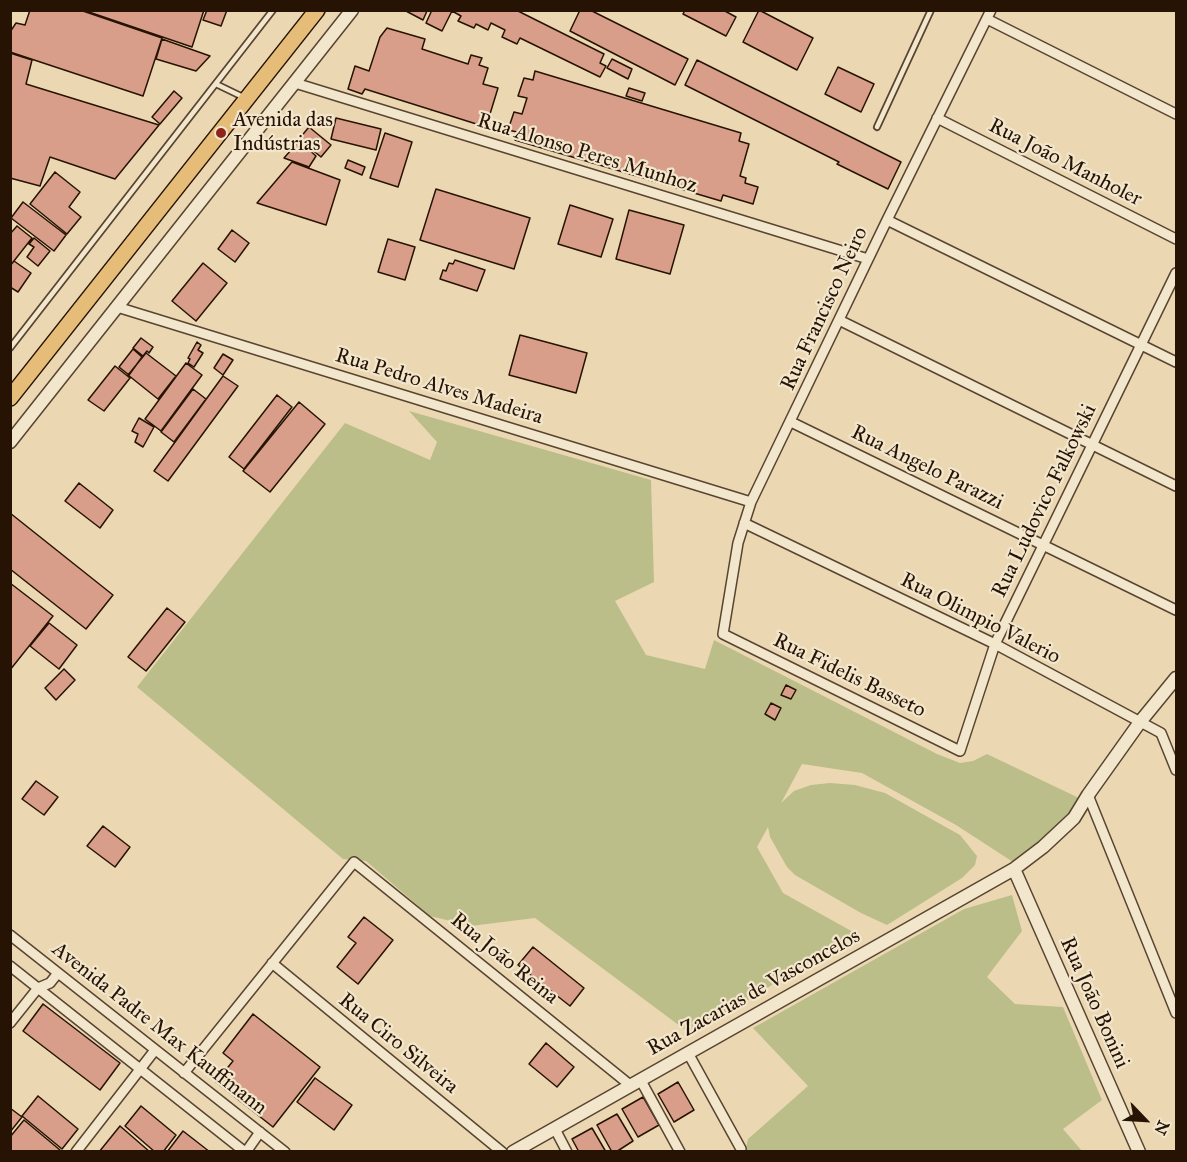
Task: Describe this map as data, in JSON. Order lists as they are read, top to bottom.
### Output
{
  "streets": {
    "street": [
      "Rua Alonso Peres Munhoz",
      "Rua João Manholer",
      "Rua Francisco Neiro",
      "Rua Pedro Alves Madeira",
      "Rua Angelo Parazzi",
      "Rua Ludovico Falkowski",
      "Rua Olimpio Valerio",
      "Rua Fidelis Basseto",
      "Rua João Reina",
      "Rua Zacarias de Vasconcelos",
      "Rua João Bonini",
      "Avenida Padre Max Kauffmann",
      "Rua Ciro Silveira"
    ]
  },
  "crossings": [
    ["Rua Alonso Peres Munhoz", "Rua Francisco Neiro"],
    ["Rua João Manholer", "Rua Francisco Neiro"],
    ["Rua Francisco Neiro", "Rua Pedro Alves Madeira"],
    ["Rua Francisco Neiro", "Rua Angelo Parazzi"],
    ["Rua Francisco Neiro", "Rua Olimpio Valerio"],
    ["Rua Francisco Neiro", "Rua Fidelis Basseto"],
    ["Rua Angelo Parazzi", "Rua Ludovico Falkowski"],
    ["Rua Ludovico Falkowski", "Rua Olimpio Valerio"],
    ["Rua Ludovico Falkowski", "Rua Fidelis Basseto"],
    ["Rua Olimpio Valerio", "Rua Zacarias de Vasconcelos"],
    ["Rua João Reina", "Rua Zacarias de Vasconcelos"],
    ["Rua João Reina", "Rua Ciro Silveira"],
    ["Rua Zacarias de Vasconcelos", "Rua João Bonini"]
  ],
  "places": ["Avenida das Indústrias"],
  "north": "bottom right"
}
